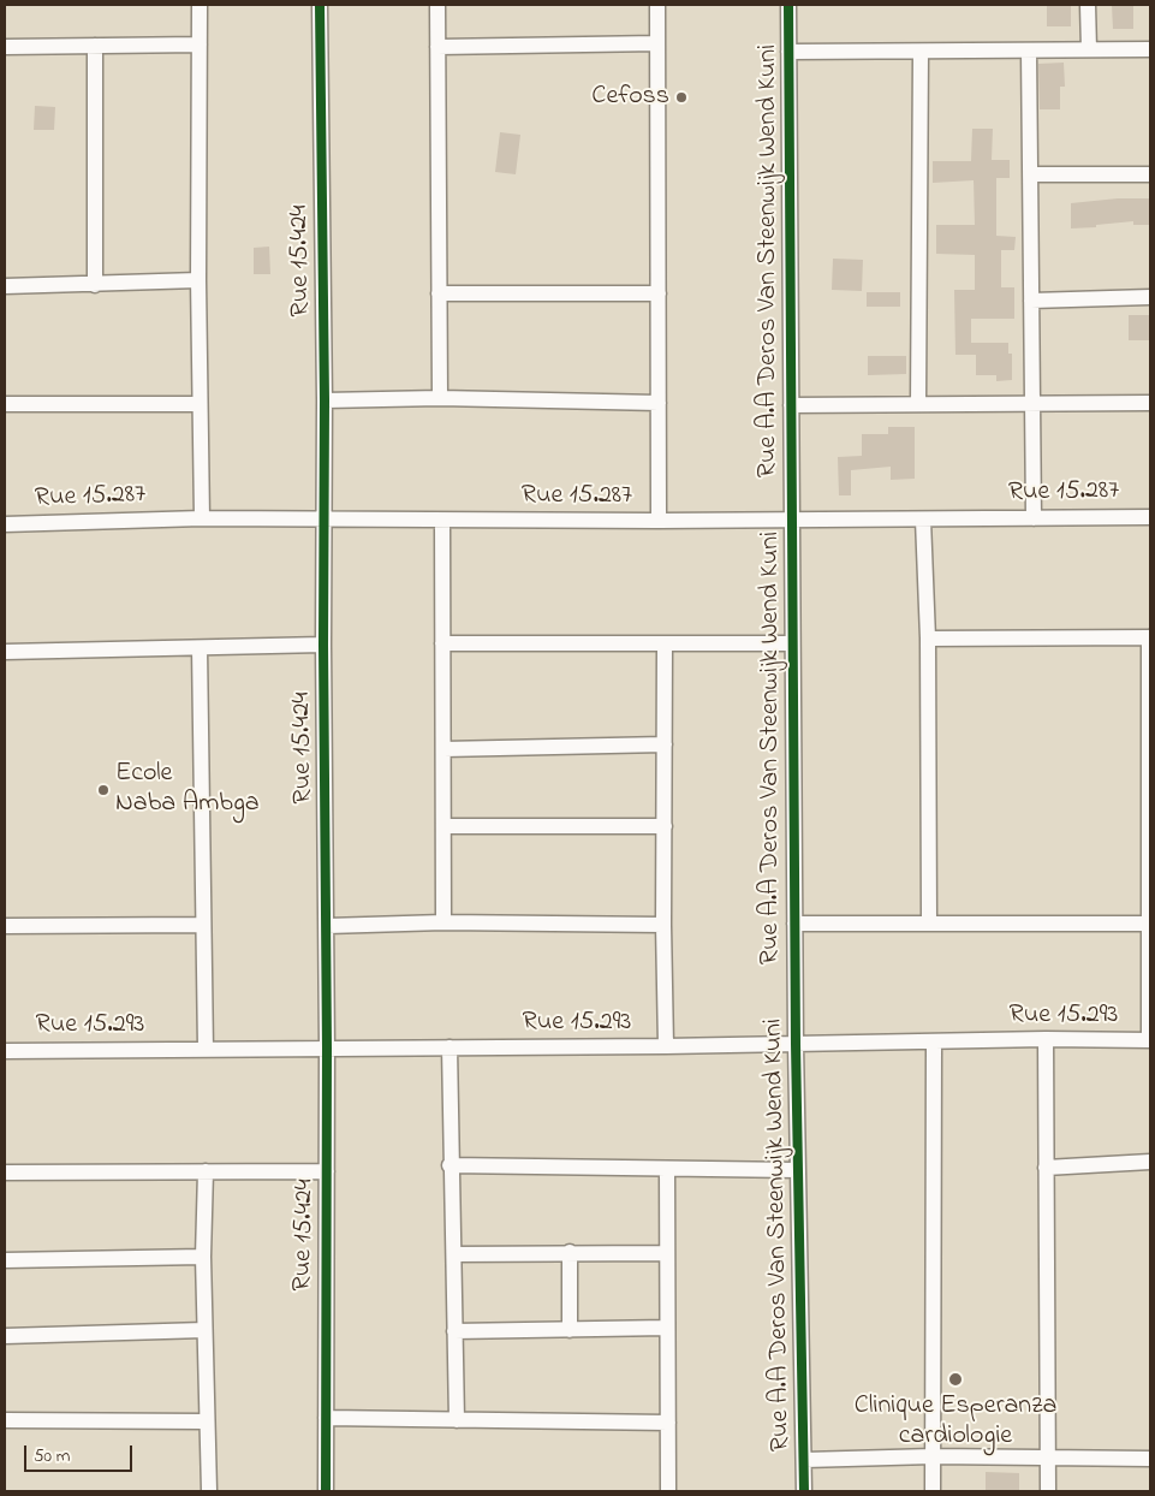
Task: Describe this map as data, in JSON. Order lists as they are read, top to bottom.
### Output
{
  "streets": {
    "street": [
      "Rue 15.424",
      "Rue A.A Deros Van Steenwijk Wend Kuni",
      "Rue 15.287",
      "Rue 15.293"
    ]
  },
  "crossings": [
    ["Rue 15.424", "Rue 15.287"],
    ["Rue 15.424", "Rue 15.293"],
    ["Rue A.A Deros Van Steenwijk Wend Kuni", "Rue 15.287"],
    ["Rue A.A Deros Van Steenwijk Wend Kuni", "Rue 15.293"]
  ],
  "places": ["Cefoss", "Ecole Naba Ambga", "Clinique Esperanza cardiologie"],
  "scale_bar": "50 m"
}
